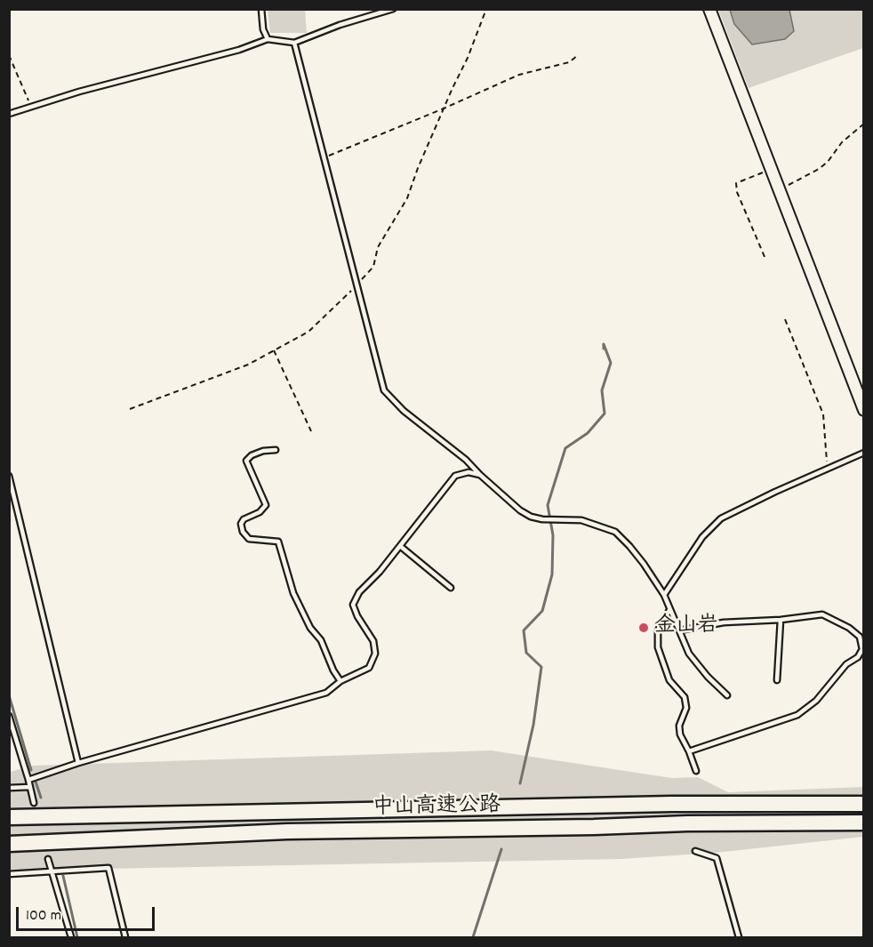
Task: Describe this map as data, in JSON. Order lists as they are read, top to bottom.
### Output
{
  "streets": {
    "highway": ["中山高速公路"]
  },
  "places": ["金山岩"],
  "scale_bar": "100 m"
}
